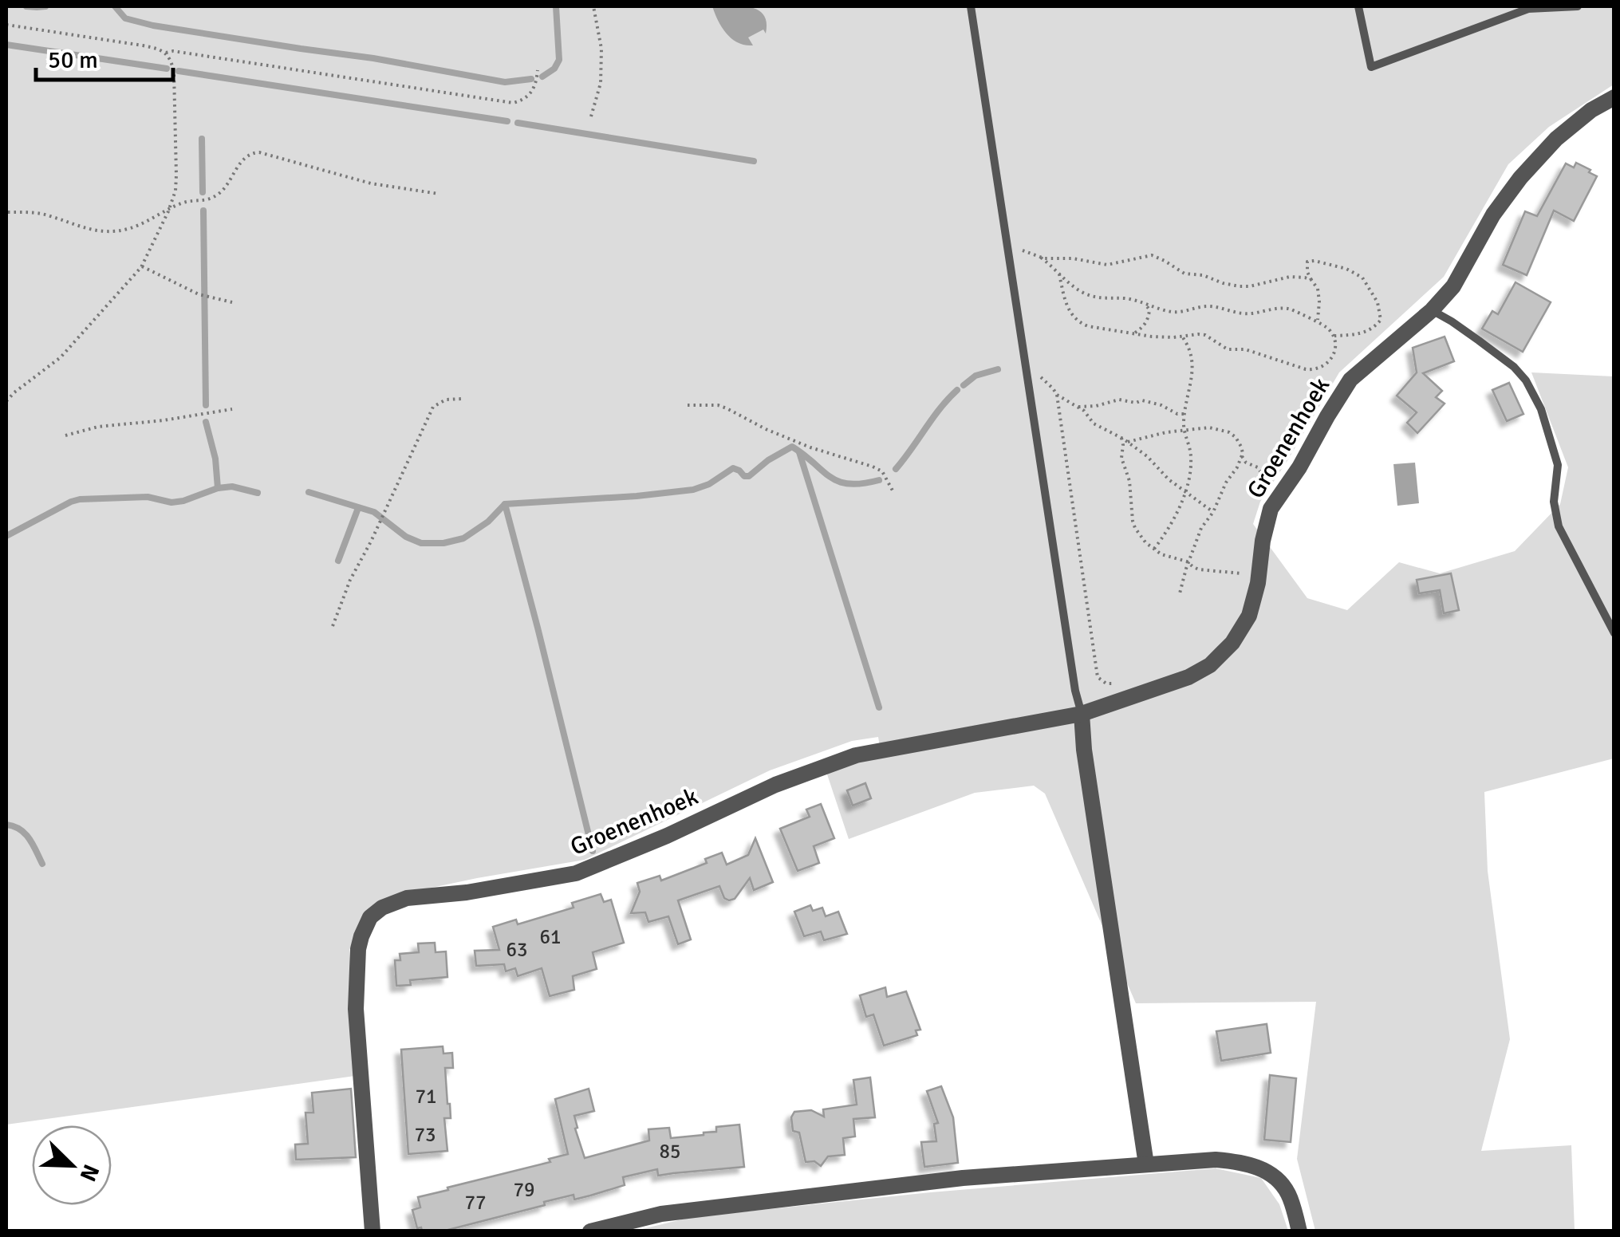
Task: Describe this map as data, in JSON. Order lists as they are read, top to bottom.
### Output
{
  "streets": {
    "street": ["Groenenhoek"]
  },
  "house_numbers": [
    "61",
    "63",
    "71",
    "73",
    "85",
    "79",
    "77"
  ],
  "scale_bar": "50 m",
  "north": "bottom right"
}
